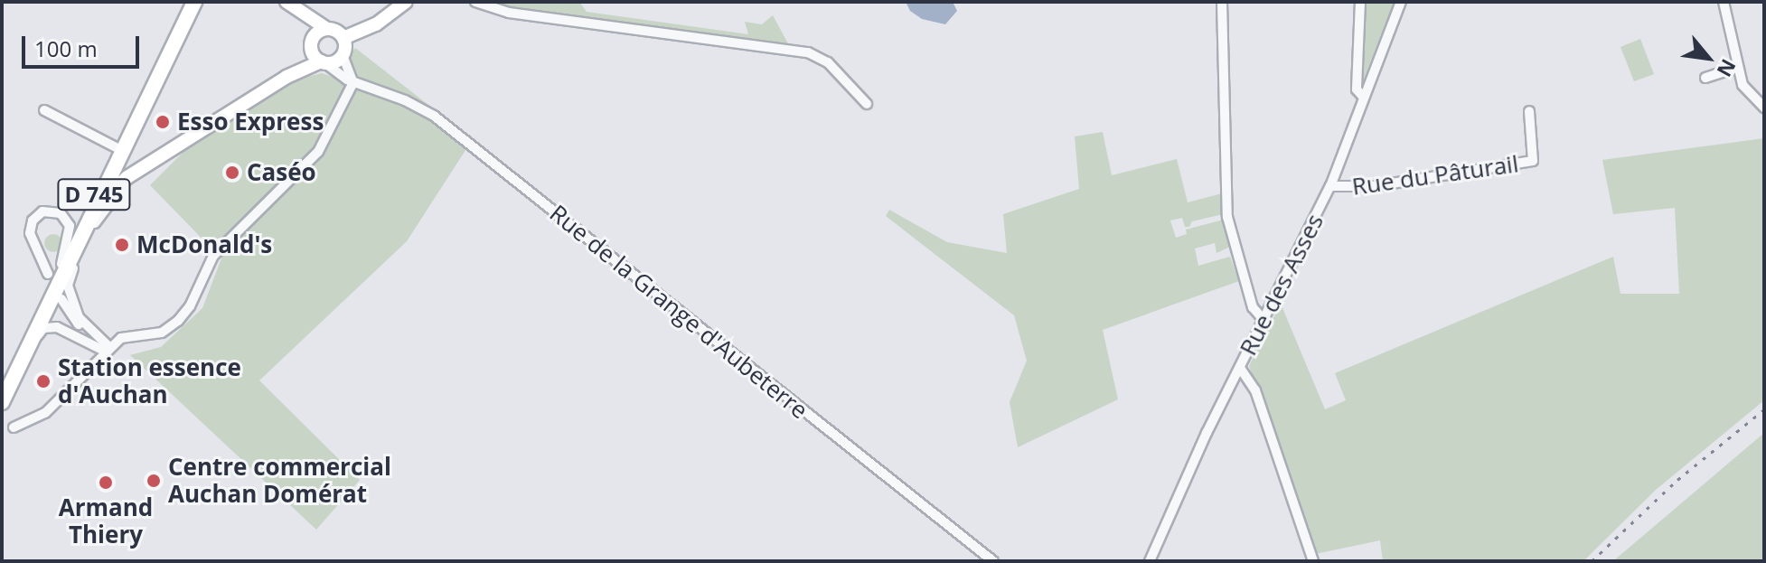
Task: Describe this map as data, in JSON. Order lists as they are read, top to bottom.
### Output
{
  "streets": {
    "main road": ["D 745"],
    "street": ["Rue du Pâturail", "Rue des Asses", "Rue de la Grange d'Aubeterre"]
  },
  "crossings": [
    ["Rue du Pâturail", "Rue des Asses"]
  ],
  "places": [
    "Esso Express",
    "Caséo",
    "McDonald's",
    "Station essence d'Auchan",
    "Centre commercial Auchan Domérat",
    "Armand Thiery"
  ],
  "scale_bar": "100 m",
  "north": "bottom right"
}
